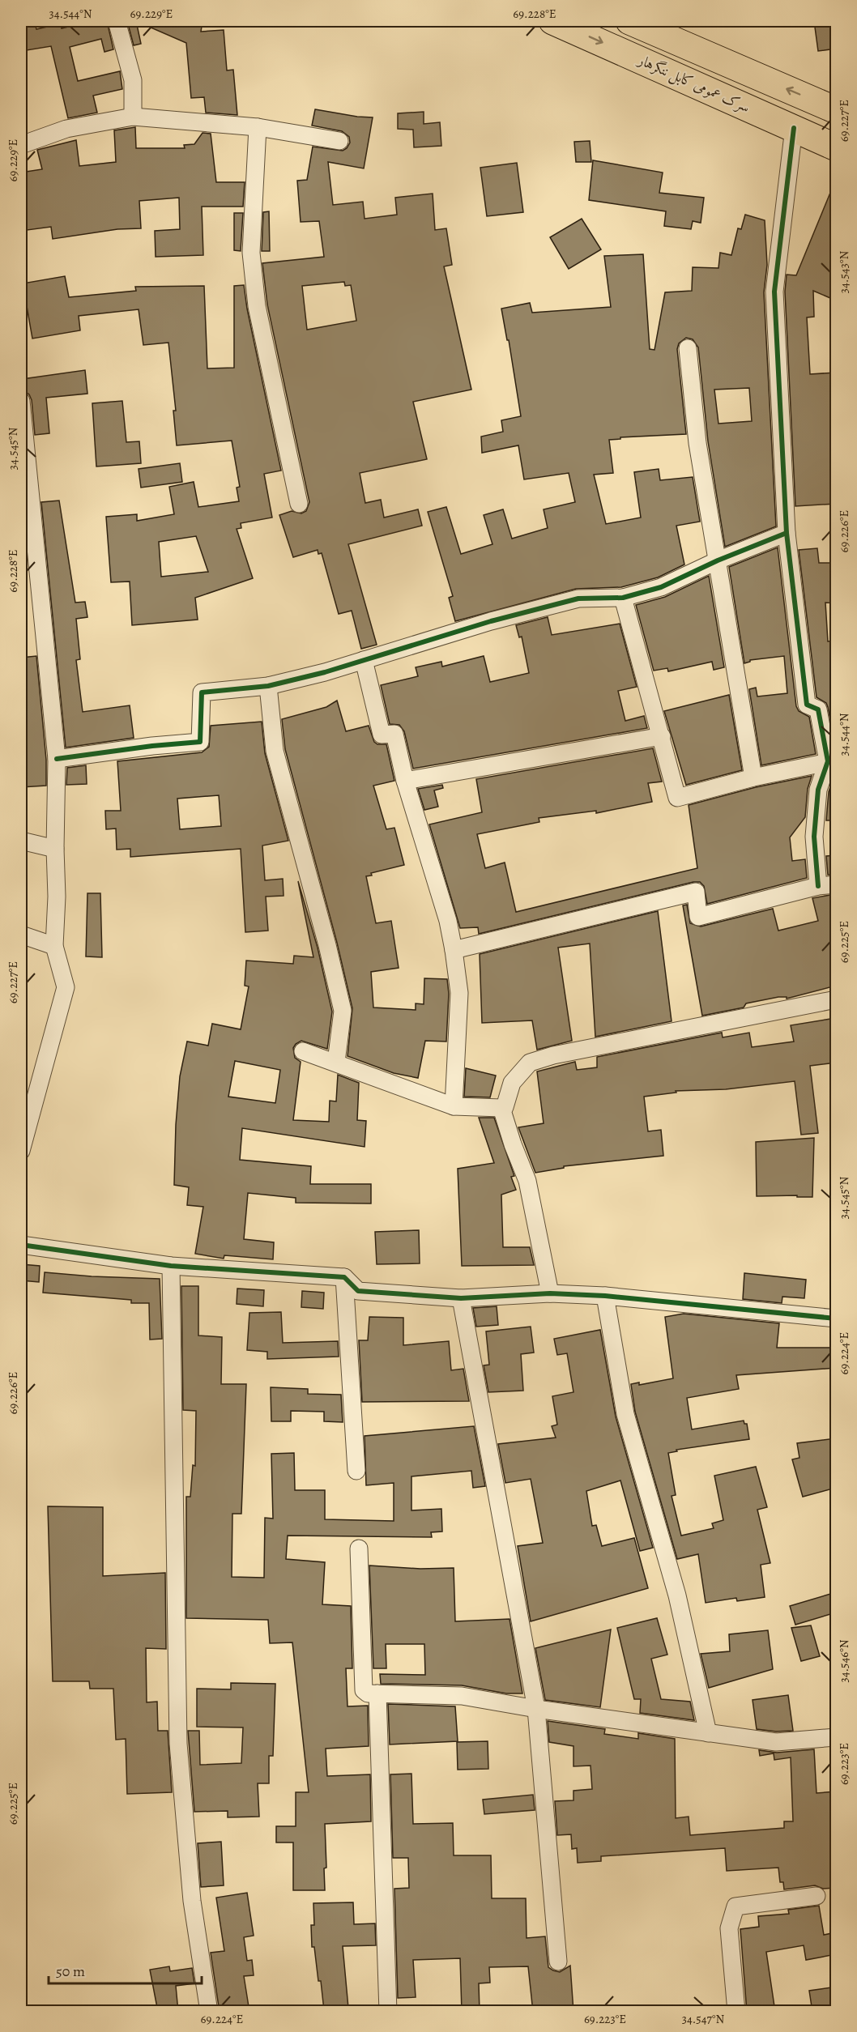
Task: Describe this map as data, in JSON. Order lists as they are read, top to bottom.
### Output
{
  "streets": {
    "highway": ["سرک عمومی کابل ننگرهار"]
  },
  "scale_bar": "50 m",
  "coordinates": [
    "34.544°N",
    "69.229°E",
    "69.228°E",
    "69.227°E",
    "34.543°N",
    "34.545°N",
    "69.226°E",
    "69.225°E",
    "69.224°E",
    "34.546°N",
    "69.223°E",
    "34.547°N"
  ]
}
